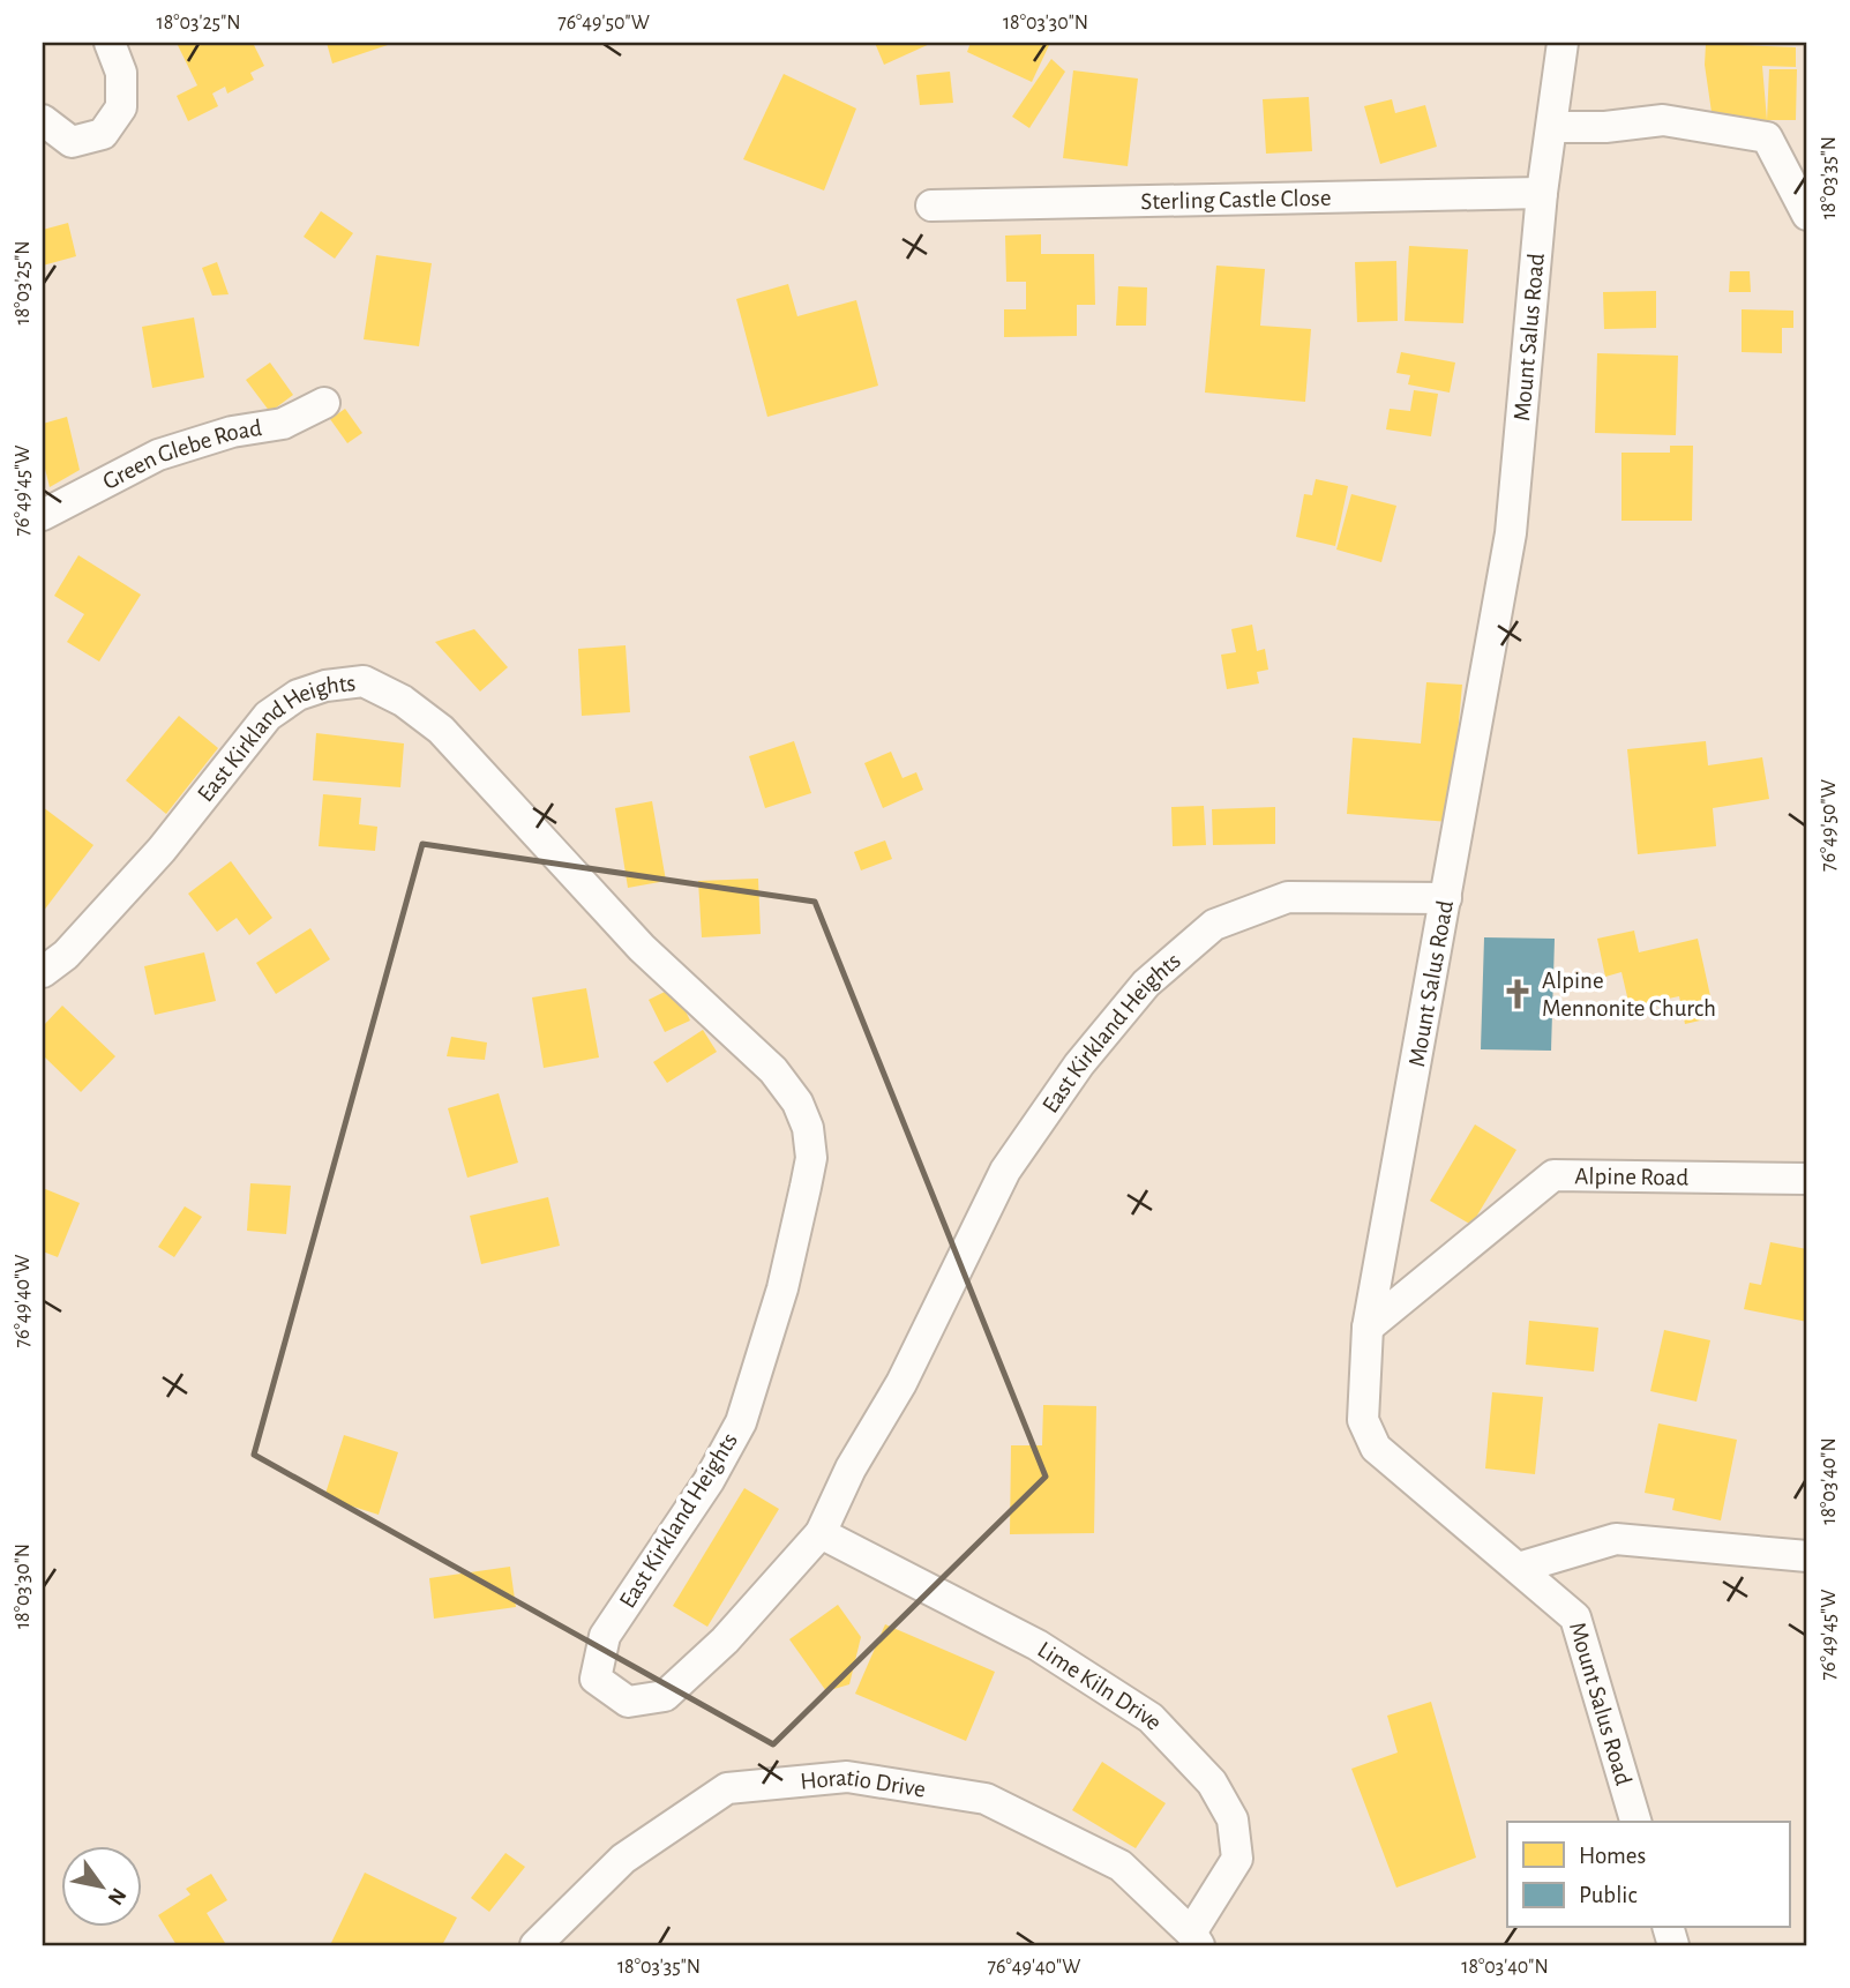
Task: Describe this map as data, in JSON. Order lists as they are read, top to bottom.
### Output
{
  "streets": {
    "street": [
      "Sterling Castle Close",
      "Mount Salus Road",
      "Green Glebe Road",
      "East Kirkland Heights",
      "Alpine Road",
      "Lime Kiln Drive",
      "Horatio Drive"
    ]
  },
  "crossings": [
    ["Sterling Castle Close", "Mount Salus Road"],
    ["Mount Salus Road", "East Kirkland Heights"],
    ["Mount Salus Road", "Alpine Road"],
    ["East Kirkland Heights", "Lime Kiln Drive"],
    ["Lime Kiln Drive", "Horatio Drive"]
  ],
  "places": {
    "church": ["Alpine Mennonite Church"]
  },
  "legend": ["Homes", "Public"],
  "north": "bottom right",
  "coordinates": [
    "18°03'25\"N",
    "76°49'50\"W",
    "18°03'30\"N",
    "18°03'35\"N",
    "76°49'45\"W",
    "76°49'40\"W",
    "18°03'40\"N"
  ]
}
